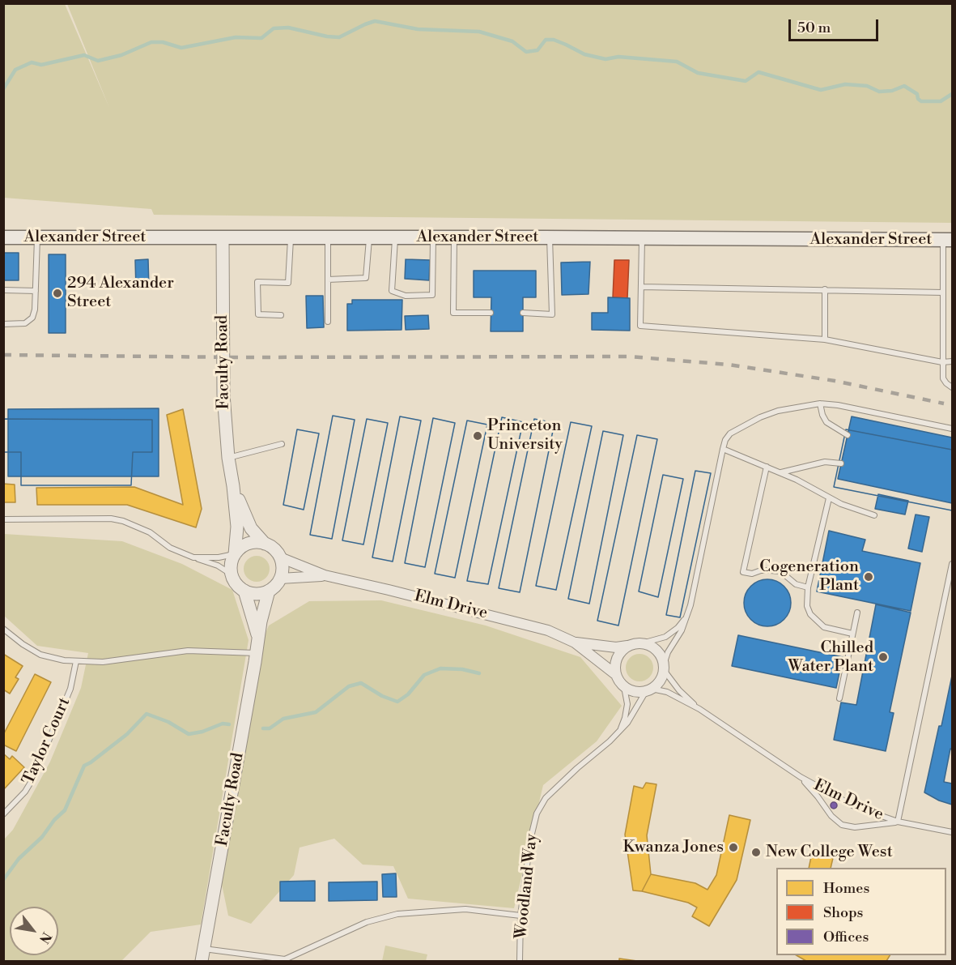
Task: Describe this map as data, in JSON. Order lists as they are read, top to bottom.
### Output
{
  "streets": {
    "main road": ["Alexander Street"],
    "street": ["Faculty Road", "Elm Drive"],
    "lane": ["Taylor Court", "Woodland Way"]
  },
  "crossings": [
    ["Alexander Street", "Faculty Road"],
    ["Faculty Road", "Elm Drive"],
    ["Elm Drive", "Woodland Way"]
  ],
  "places": [
    "294 Alexander Street",
    "Princeton University",
    "Cogeneration Plant",
    "Chilled Water Plant",
    "Kwanza Jones",
    "New College West"
  ],
  "legend": ["Homes", "Shops", "Offices"],
  "scale_bar": "50 m",
  "north": "bottom right"
}
